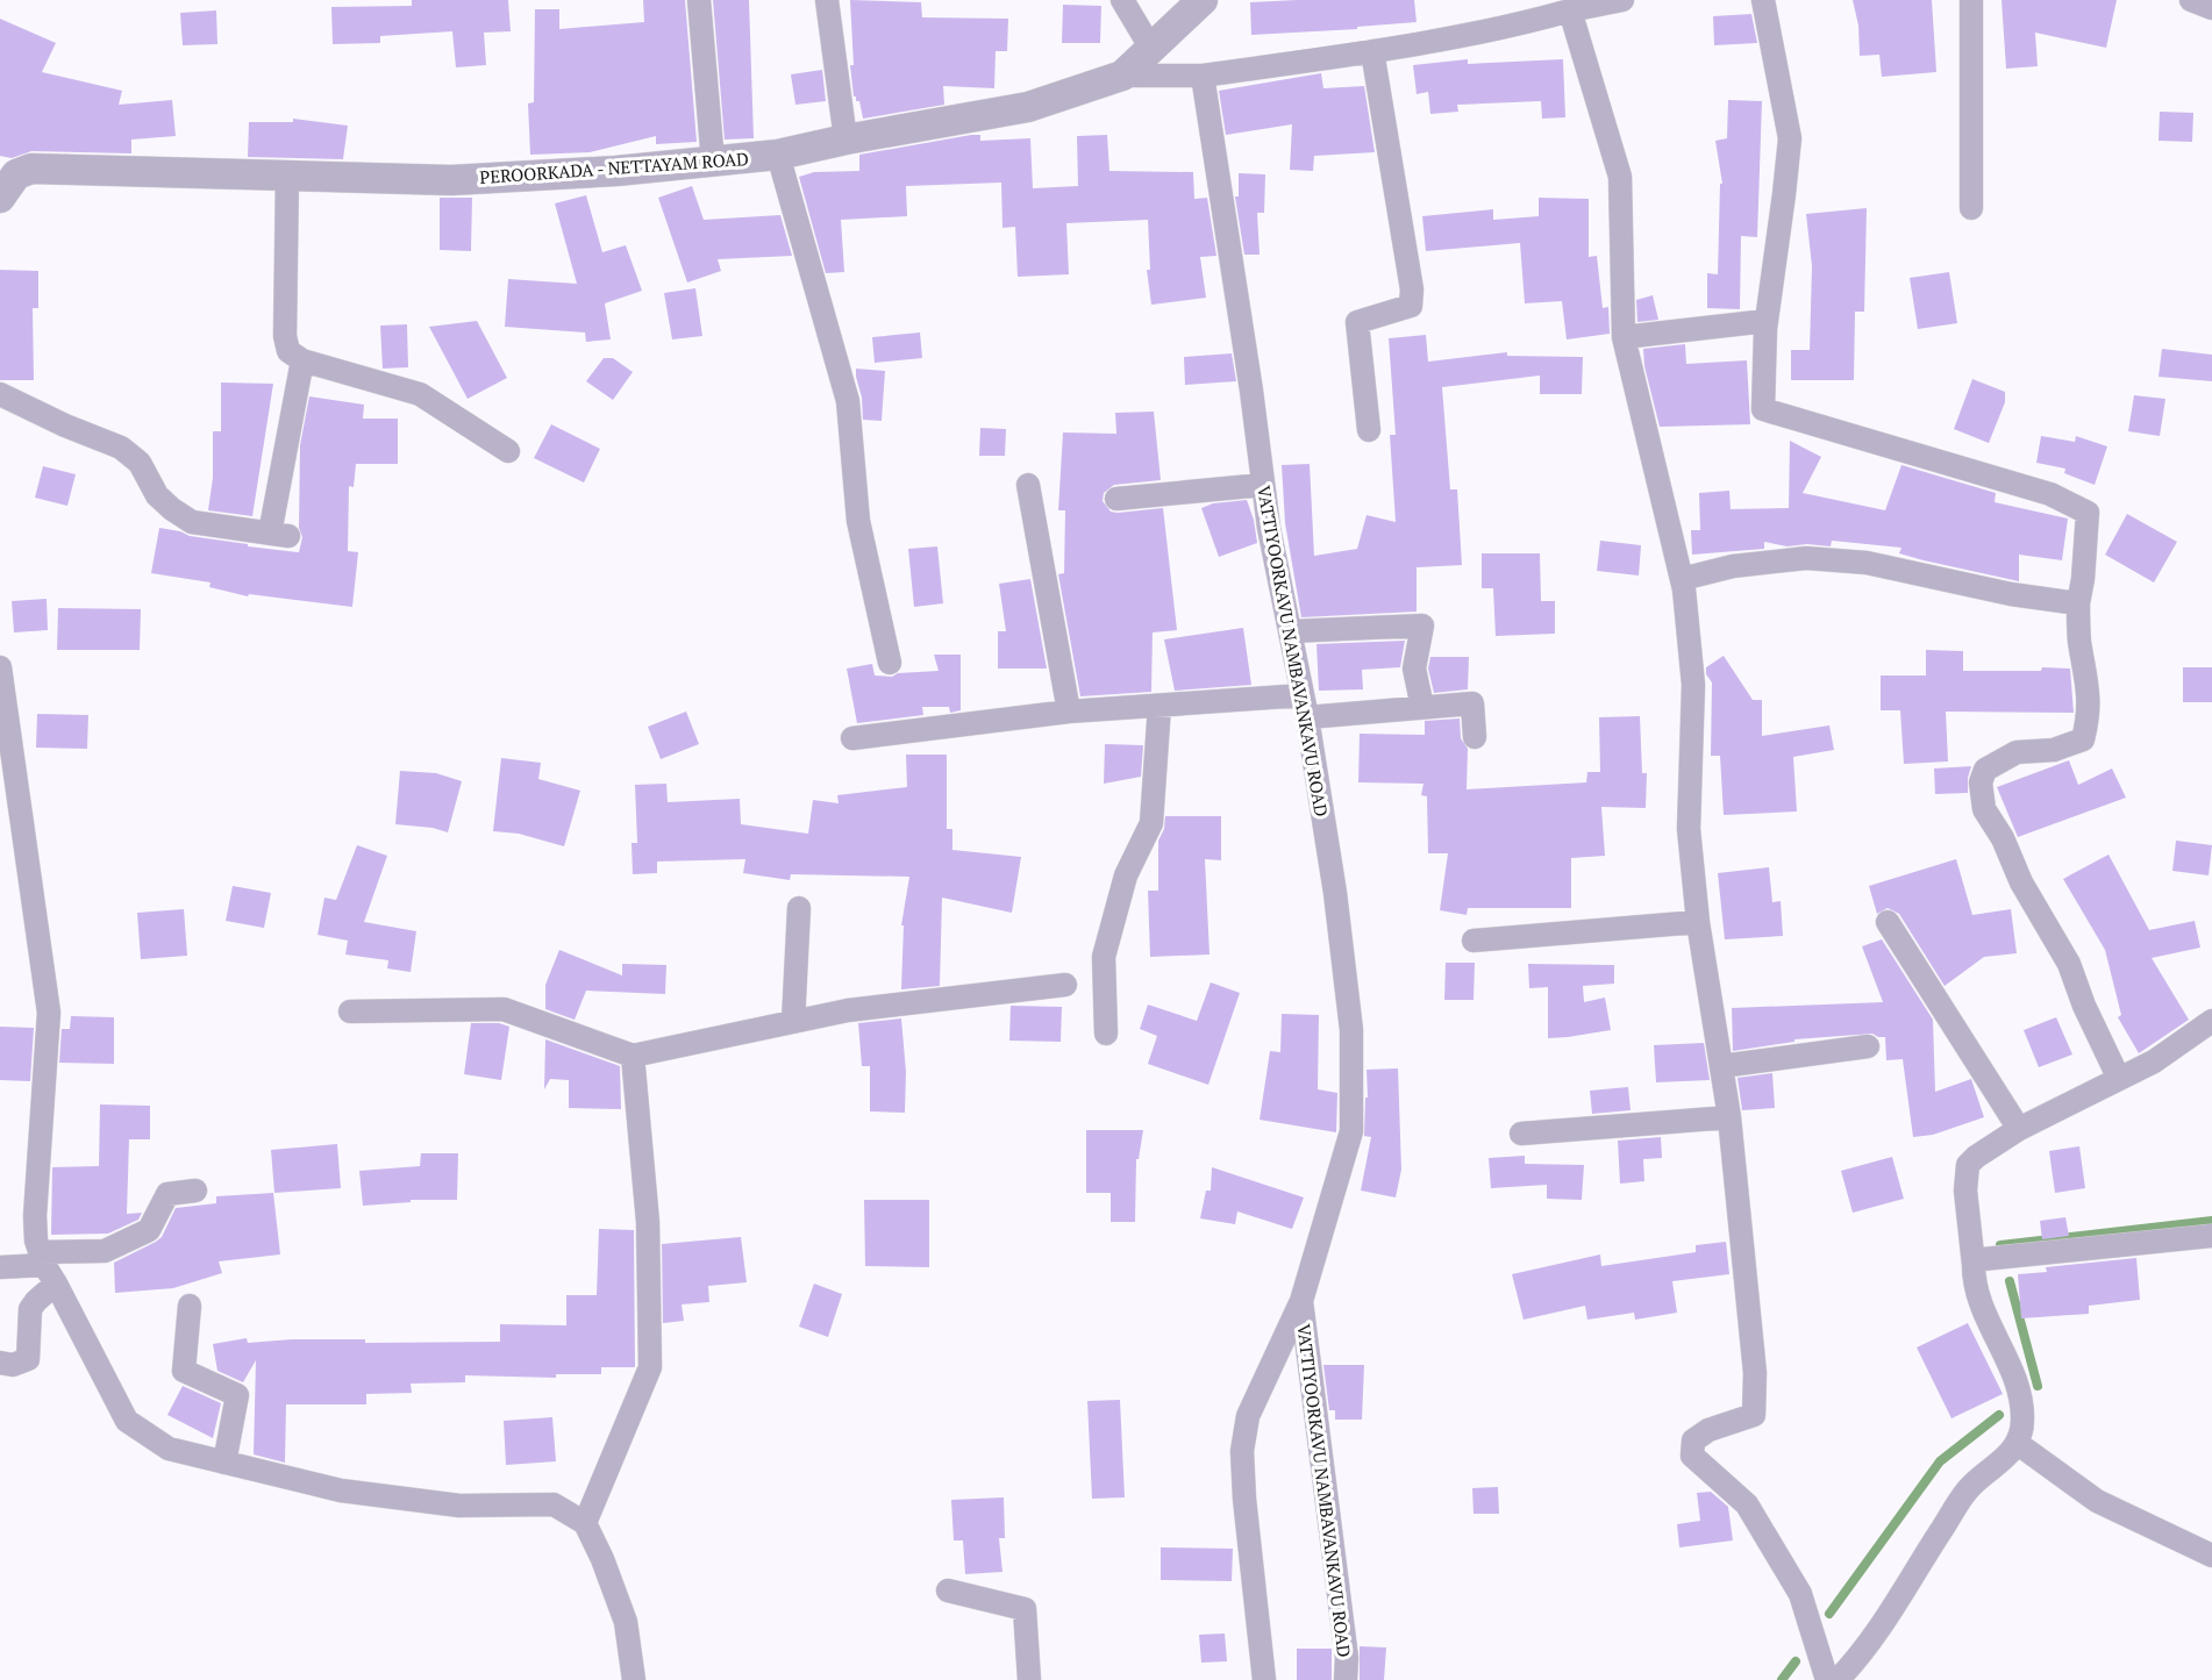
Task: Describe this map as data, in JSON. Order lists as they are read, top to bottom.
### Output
{
  "streets": {
    "street": ["PEROORKADA - NETTAYAM ROAD", "VATTIYOORKAVU NAMBAVANKAVU ROAD"]
  }
}
